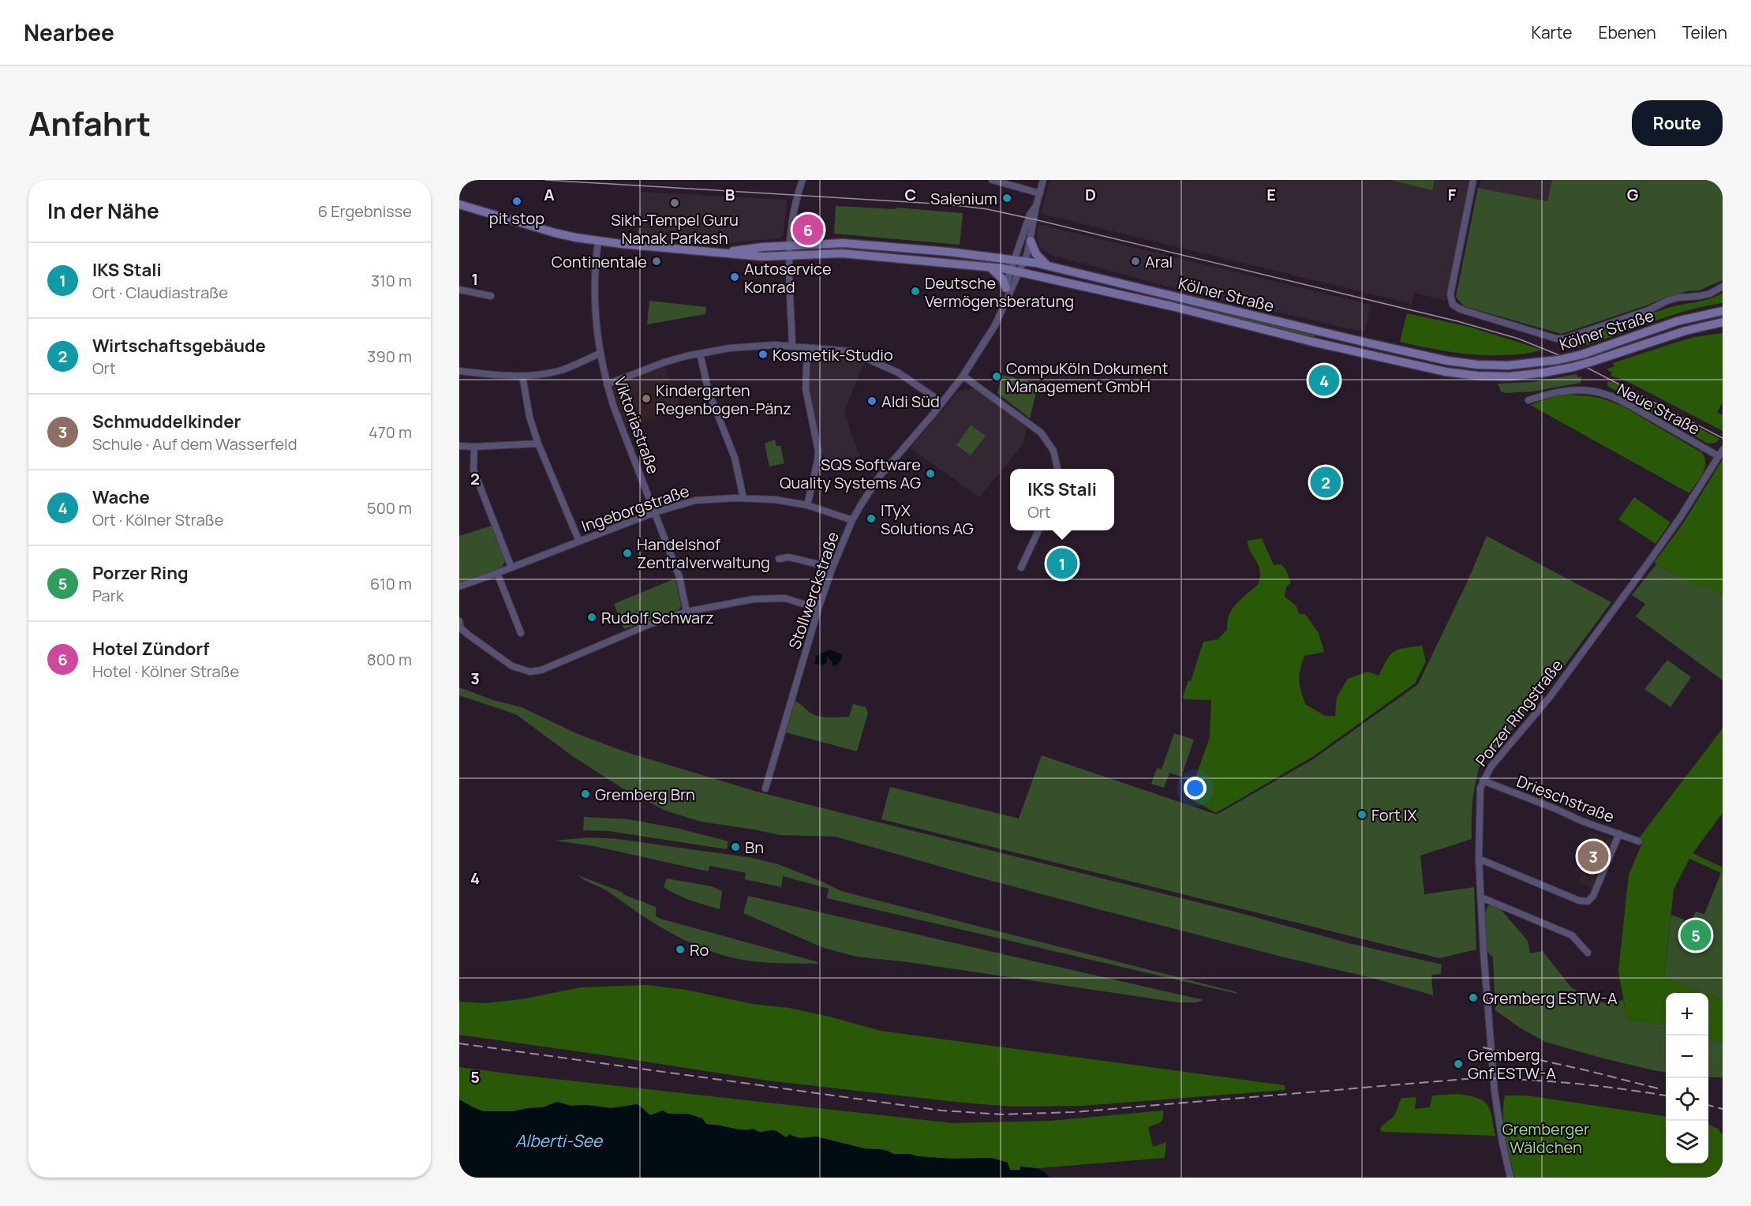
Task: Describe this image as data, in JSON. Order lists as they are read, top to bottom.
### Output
{
  "streets": {
    "main road": ["Kölner Straße"],
    "street": [
      "Neue Straße",
      "Viktoriastraße",
      "Ingeborgstraße",
      "Stollwerckstraße",
      "Porzer Ringstraße",
      "Drieschstraße"
    ]
  },
  "crossings": [
    ["Kölner Straße", "Viktoriastraße"],
    ["Kölner Straße", "Stollwerckstraße"],
    ["Neue Straße", "Porzer Ringstraße"],
    ["Viktoriastraße", "Ingeborgstraße"],
    ["Ingeborgstraße", "Stollwerckstraße"],
    ["Porzer Ringstraße", "Drieschstraße"]
  ],
  "water": ["Alberti-See"],
  "parks": ["Gremberger Wäldchen"],
  "places": [
    "Salenium",
    "pit stop",
    "Sikh-Tempel Guru Nanak Parkash",
    "Continentale",
    "Aral",
    "Autoservice Konrad",
    "Deutsche Vermögensberatung",
    "Kosmetik-Studio",
    "CompuKöln Dokument Management GmbH",
    "Kindergarten Regenbogen-Pänz",
    "Aldi Süd",
    "SQS Software Quality Systems AG",
    "ITyX Solutions AG",
    "Handelshof Zentralverwaltung",
    "Rudolf Schwarz",
    "Gremberg Brn",
    "Fort IX",
    "Bn",
    "Ro",
    "Gremberg ESTW-A",
    "Gremberg Gnf ESTW-A"
  ],
  "page": {
    "header": "Nearbee",
    "nav": ["Karte", "Ebenen", "Teilen"],
    "title": "Anfahrt",
    "buttons": "Route",
    "heading": ["In der Nähe", "6 Ergebnisse"],
    "pins": [
      "6",
      "4",
      "2",
      "1",
      "3",
      "5"
    ],
    "list": [
      {
        "mark": "1",
        "name": "IKS Stali",
        "note": "Ort · Claudiastraße",
        "value": "310 m"
      },
      {
        "mark": "2",
        "name": "Wirtschaftsgebäude",
        "note": "Ort",
        "value": "390 m"
      },
      {
        "mark": "3",
        "name": "Schmuddelkinder",
        "note": "Schule · Auf dem Wasserfeld",
        "value": "470 m"
      },
      {
        "mark": "4",
        "name": "Wache",
        "note": "Ort · Kölner Straße",
        "value": "500 m"
      },
      {
        "mark": "5",
        "name": "Porzer Ring",
        "note": "Park",
        "value": "610 m"
      },
      {
        "mark": "6",
        "name": "Hotel Zündorf",
        "note": "Hotel · Kölner Straße",
        "value": "800 m"
      }
    ],
    "popup": ["IKS Stali", "Ort"],
    "map_buttons": ["+", "−"]
  },
  "grid": {
    "columns": [
      "A",
      "B",
      "C",
      "D",
      "E",
      "F",
      "G"
    ],
    "rows": [
      "1",
      "2",
      "3",
      "4",
      "5"
    ]
  }
}
